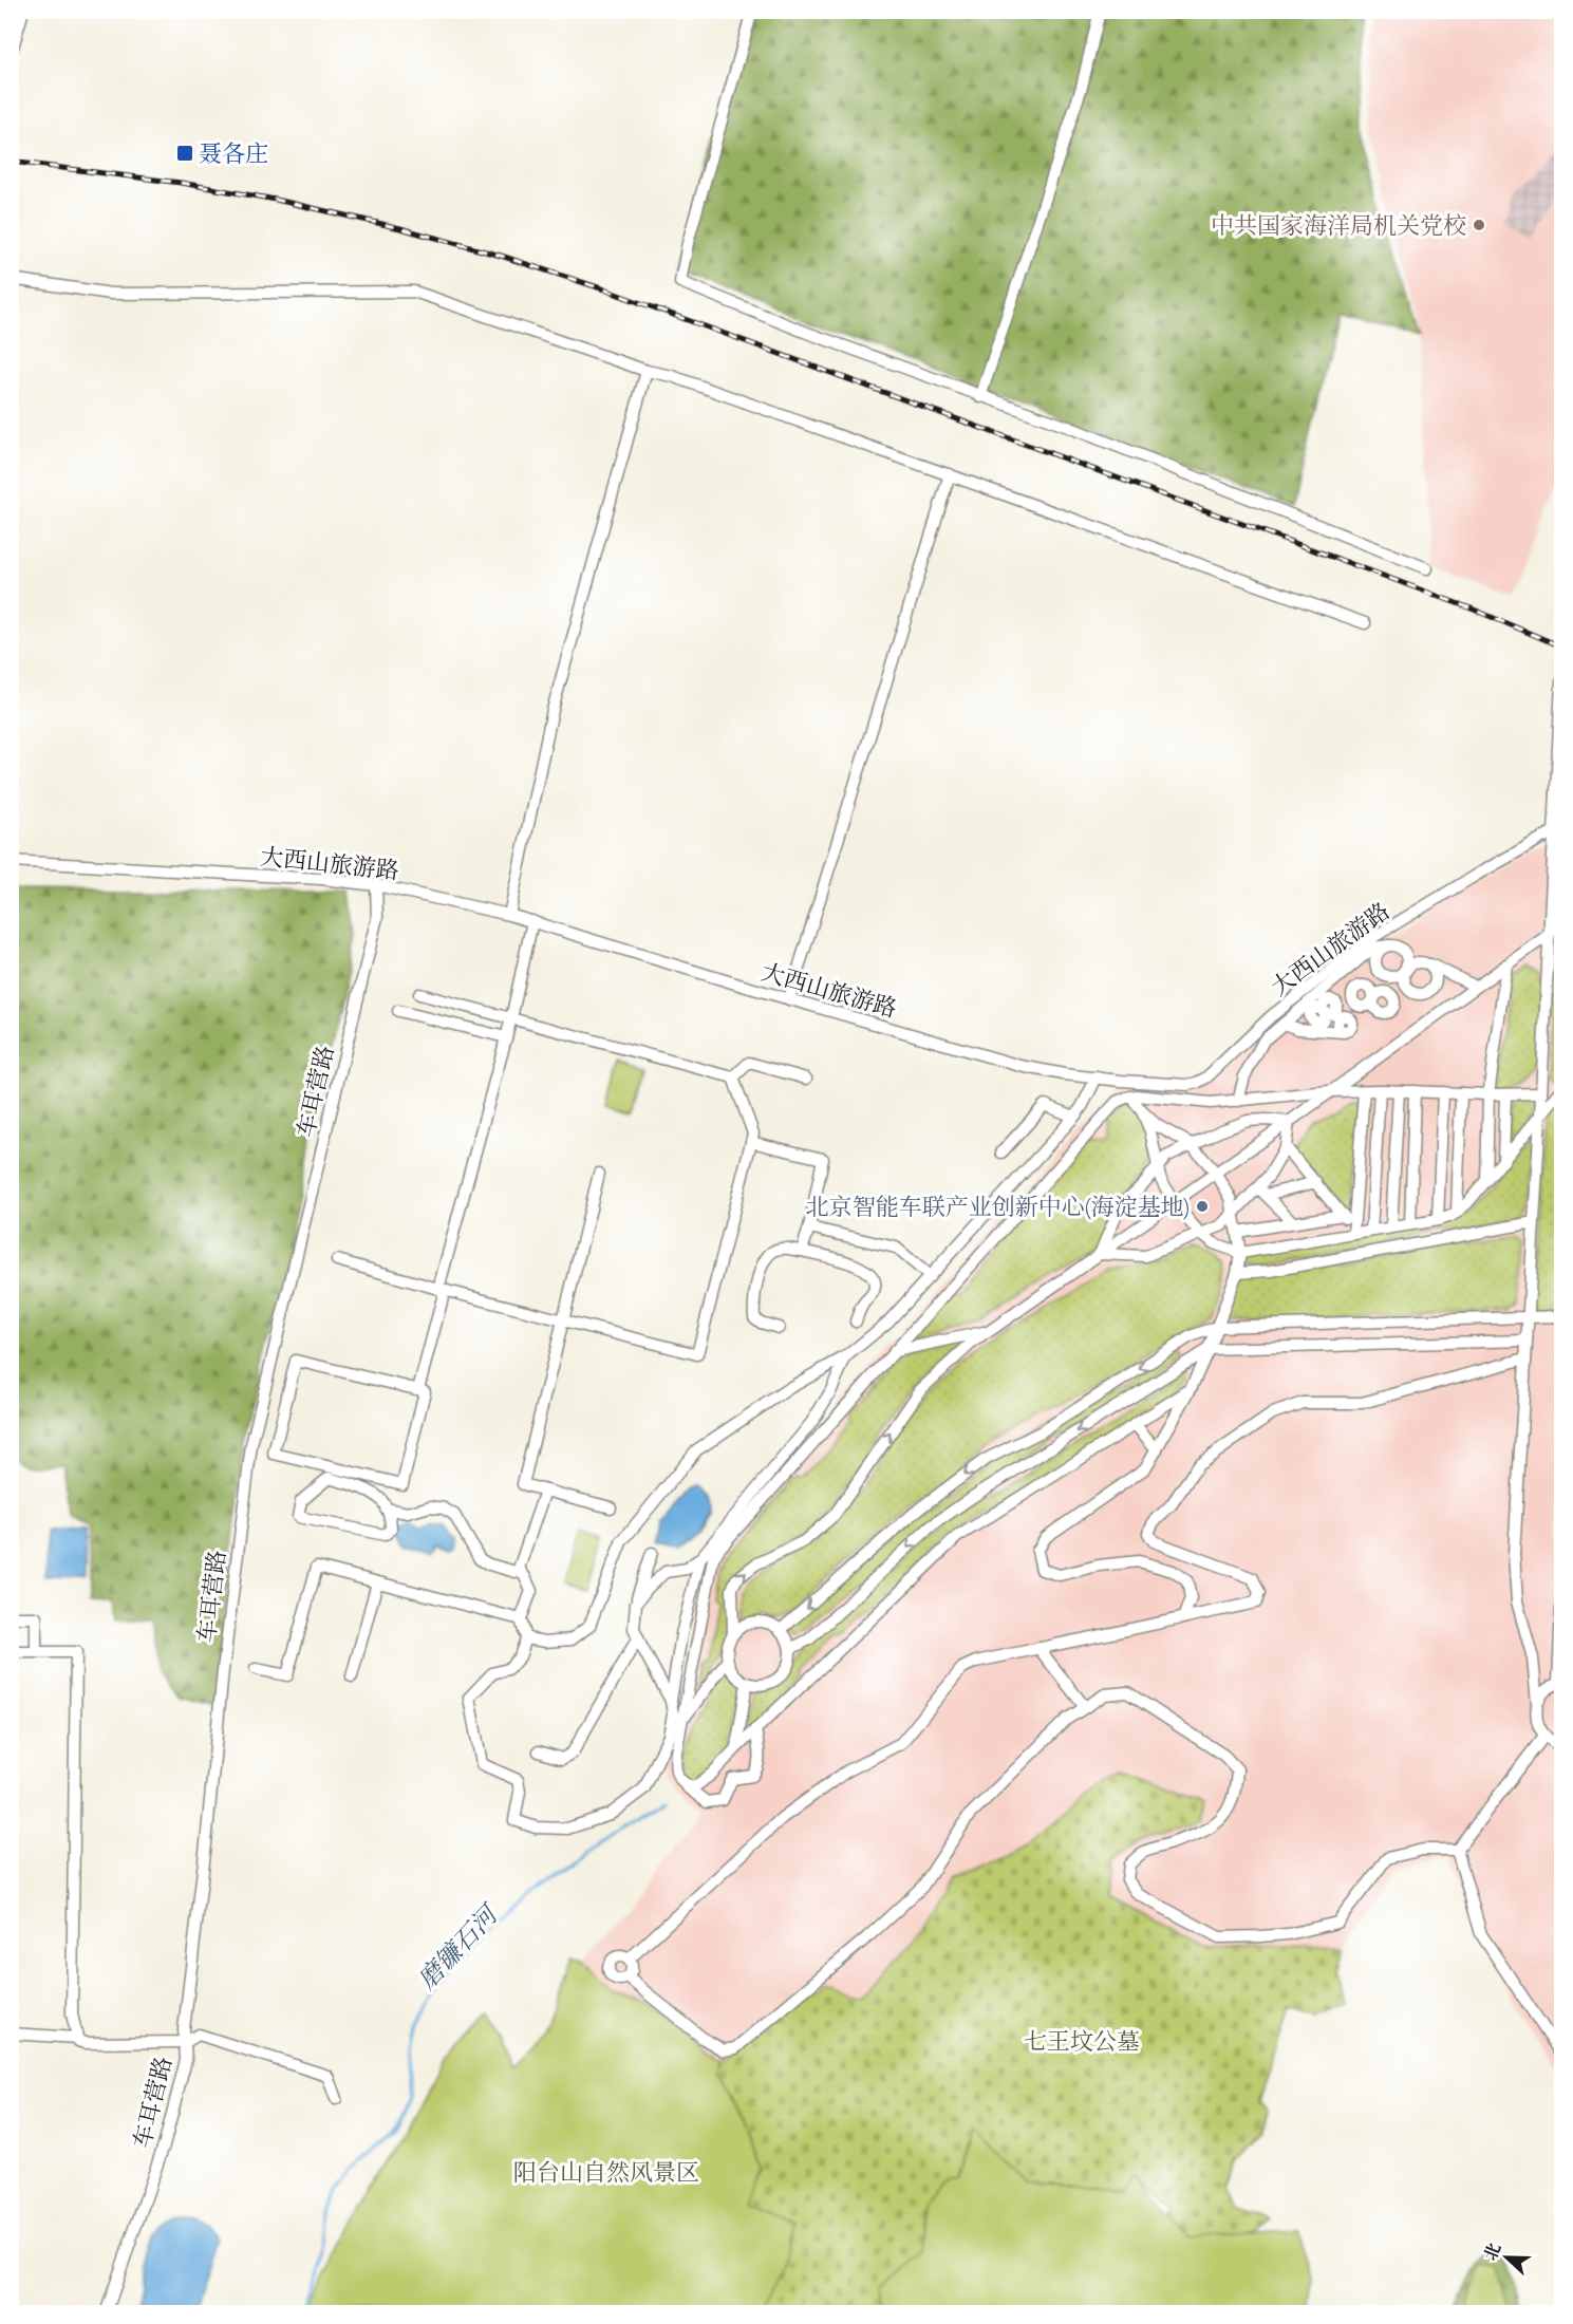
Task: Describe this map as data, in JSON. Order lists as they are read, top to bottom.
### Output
{
  "streets": {
    "street": ["大西山旅游路", "车耳营路"]
  },
  "crossings": [
    ["大西山旅游路", "车耳营路"]
  ],
  "water": ["磨镰石河"],
  "parks": ["七王坟公墓", "阳台山自然风景区"],
  "places": {
    "transit": ["聂各庄"],
    "other": ["中共国家海洋局机关党校", "北京智能车联产业创新中心(海淀基地)"]
  },
  "north": "left"
}
